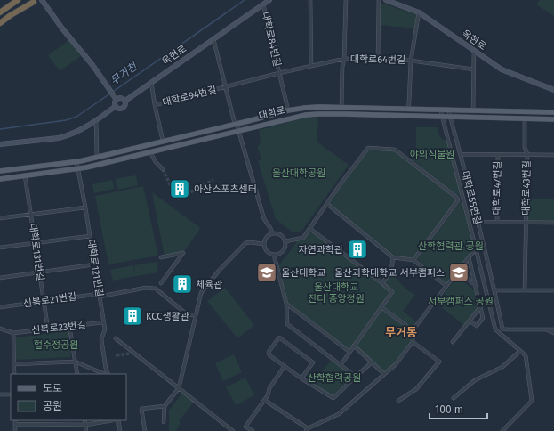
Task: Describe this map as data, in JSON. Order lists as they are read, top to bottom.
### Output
{
  "streets": {
    "main road": ["옥현로", "대학로"],
    "street": [
      "대학로84번길",
      "대학로64번길",
      "대학로94번길",
      "대학로47번길",
      "대학로43번길",
      "대학로55번길",
      "대학로131번길",
      "대학로121번길",
      "신복로21번길",
      "신복로23번길"
    ]
  },
  "crossings": [
    ["대학로84번길", "옥현로"],
    ["대학로84번길", "대학로64번길"],
    ["대학로84번길", "대학로94번길"],
    ["대학로84번길", "대학로"],
    ["옥현로", "대학로64번길"],
    ["옥현로", "대학로94번길"],
    ["대학로64번길", "대학로"],
    ["대학로94번길", "대학로"],
    ["대학로", "대학로43번길"],
    ["대학로", "대학로55번길"],
    ["대학로", "대학로131번길"],
    ["대학로", "대학로121번길"],
    ["대학로47번길", "대학로43번길"],
    ["대학로43번길", "대학로55번길"],
    ["대학로131번길", "신복로21번길"],
    ["대학로131번길", "신복로23번길"],
    ["대학로121번길", "신복로21번길"],
    ["대학로121번길", "신복로23번길"]
  ],
  "districts": ["무거동"],
  "water": ["무거천"],
  "parks": [
    "야외식물원",
    "울산대학공원",
    "산학협력관 공원",
    "울산대학교 잔디 중앙정원",
    "서부캠퍼스 공원",
    "헐수정공원",
    "산학협력공원"
  ],
  "places": {
    "building": [
      "아산스포츠센터",
      "자연과학관",
      "체육관",
      "KCC생활관"
    ],
    "school or university": ["울산대학교", "울산과학대학교 서부캠퍼스"]
  },
  "legend": ["도로", "공원"],
  "scale_bar": "100 m"
}
